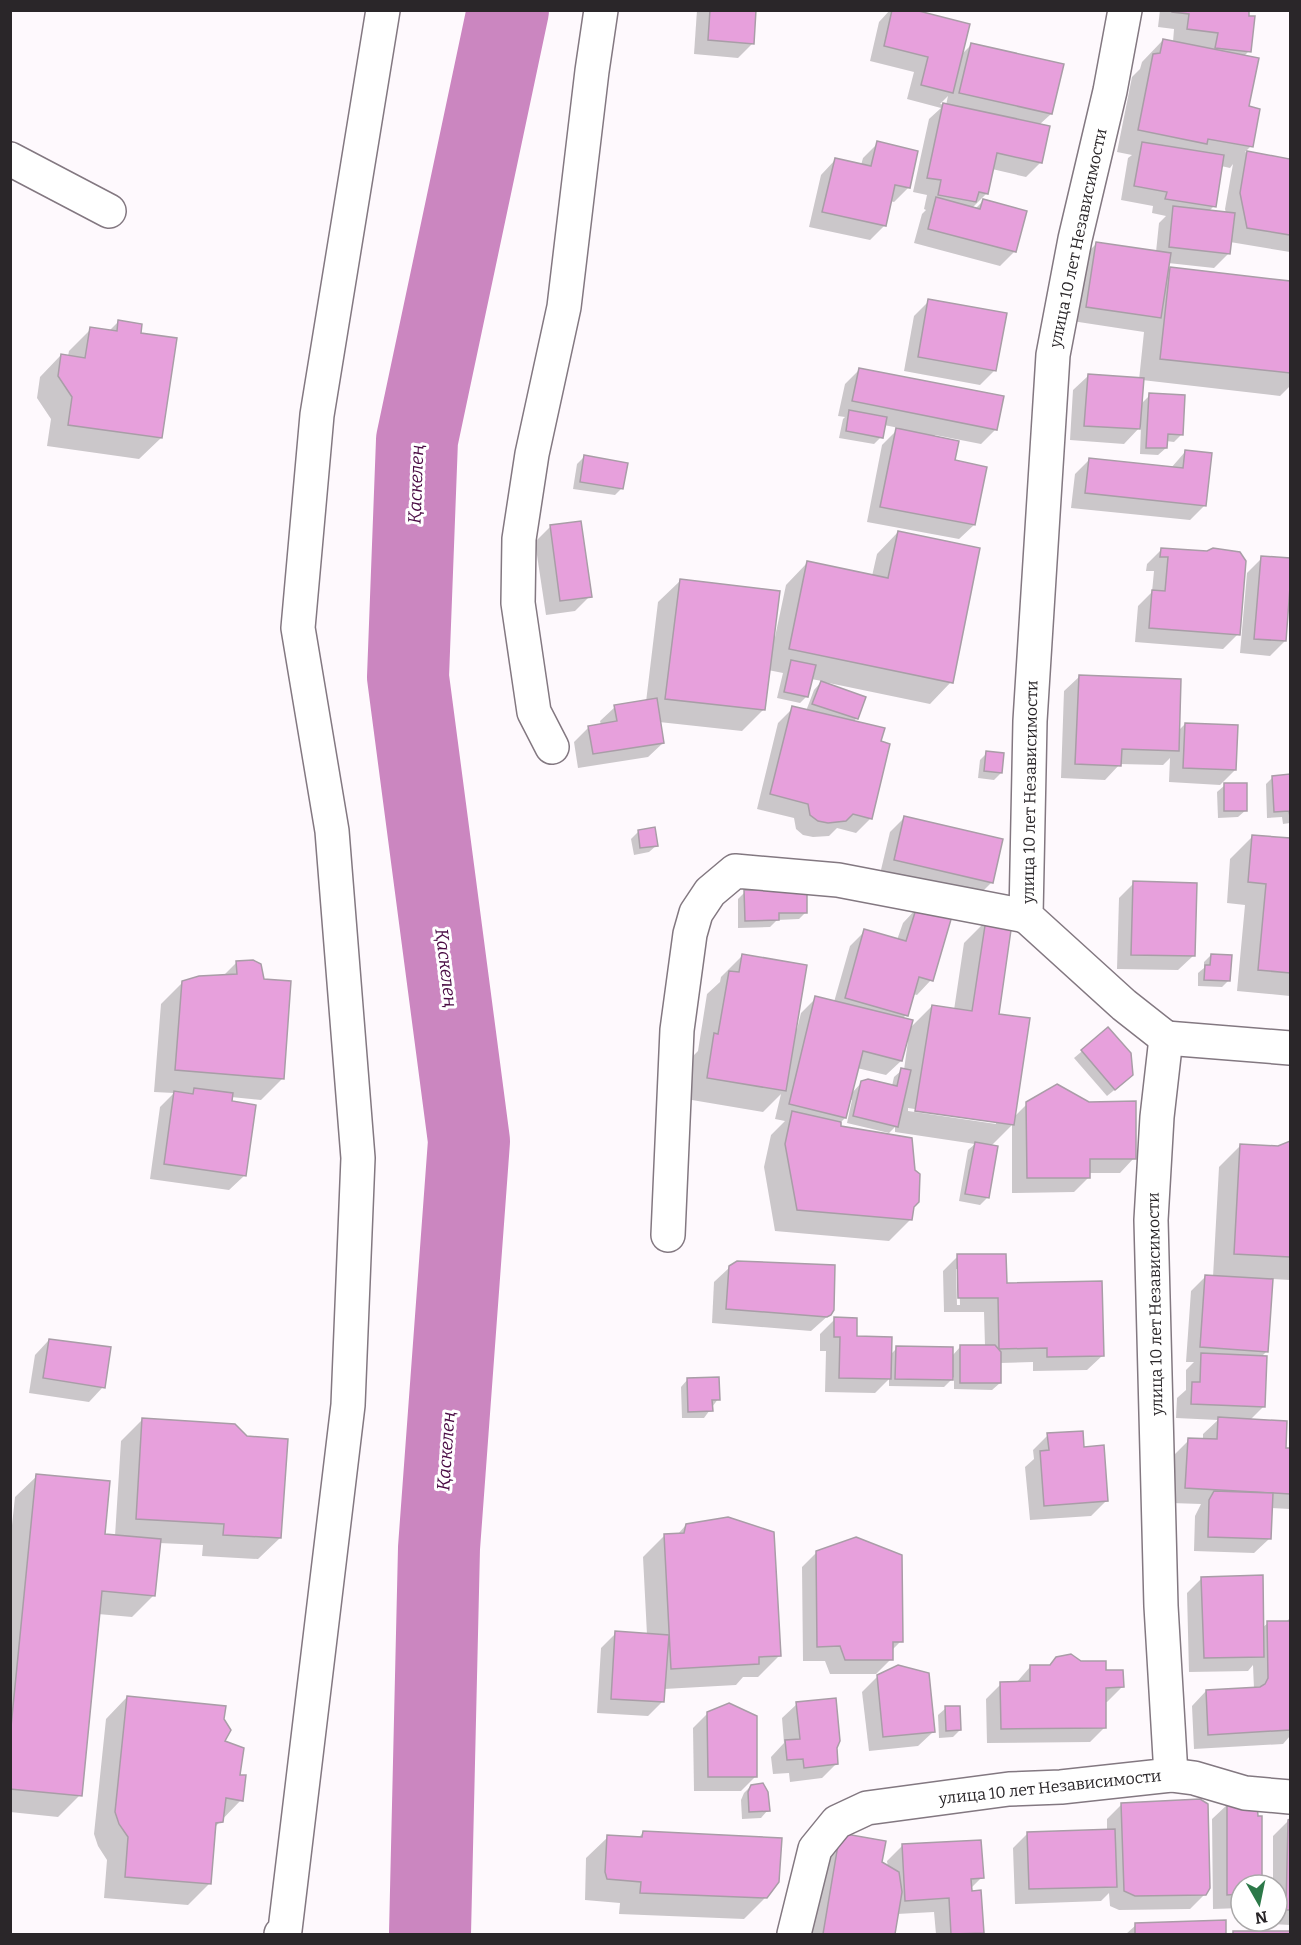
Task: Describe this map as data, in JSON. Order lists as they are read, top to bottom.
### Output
{
  "streets": {
    "street": ["улица 10 лет Независимости"]
  },
  "water": ["Қаскелең"],
  "north": "bottom"
}
